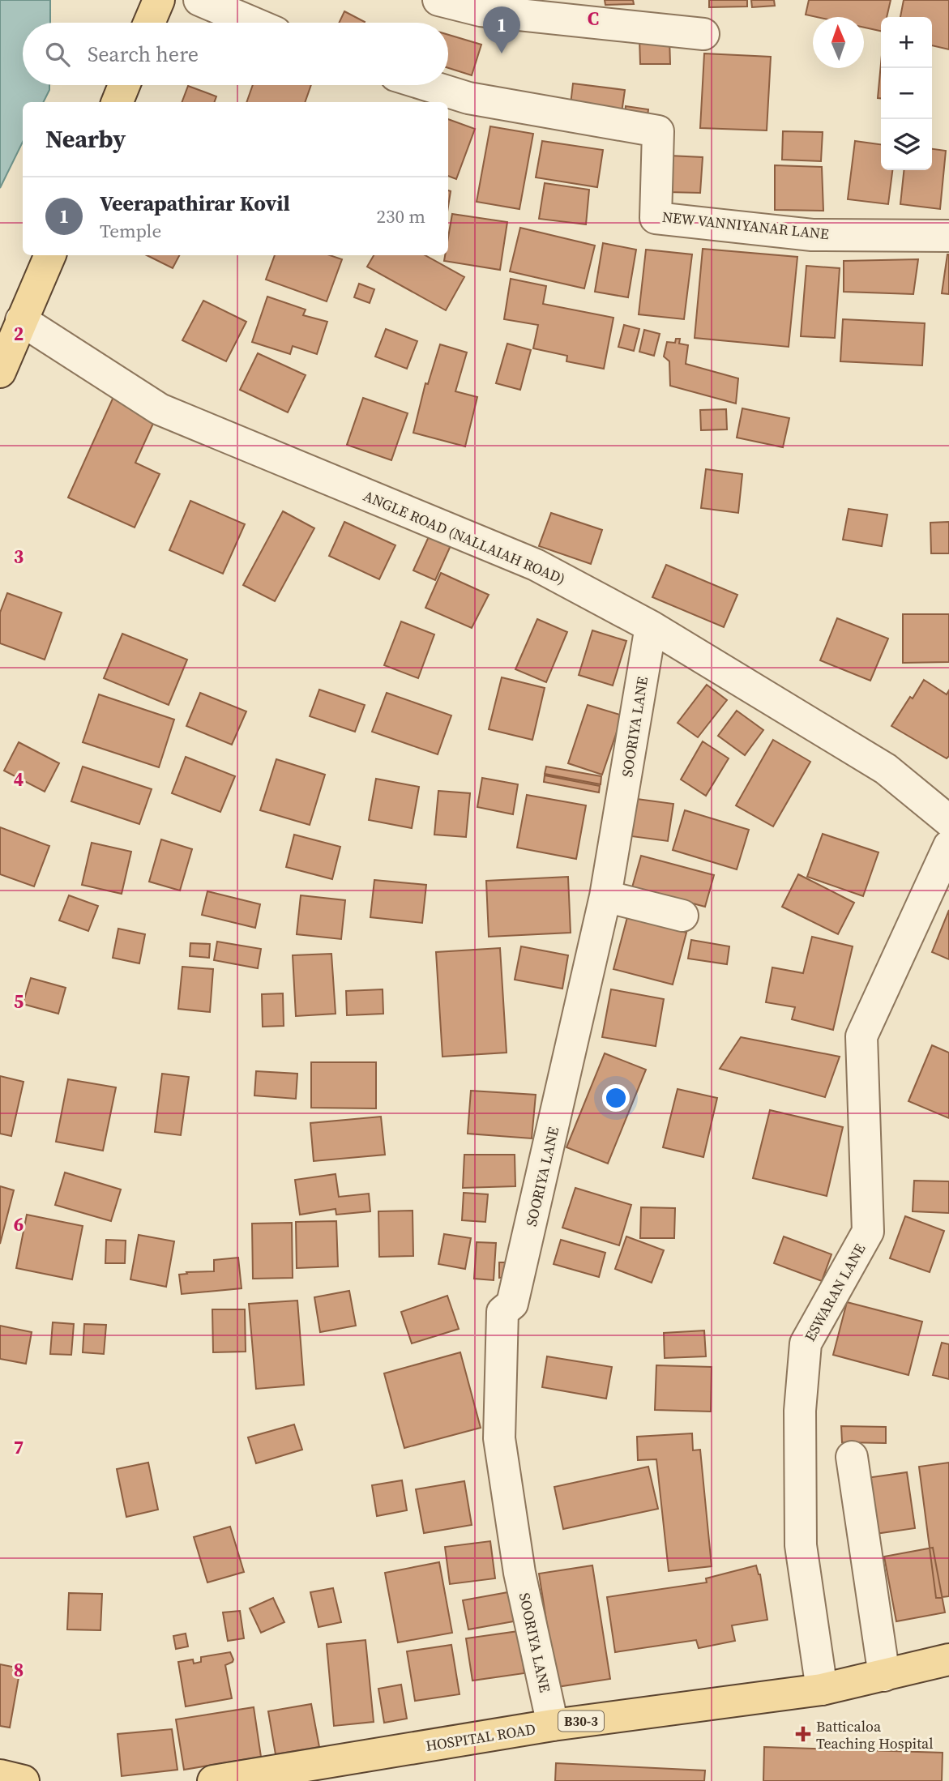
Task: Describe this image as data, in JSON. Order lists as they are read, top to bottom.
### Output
{
  "streets": {
    "main road": ["B30-3", "HOSPITAL ROAD"],
    "street": [
      "NEW VANNIYANAR LANE",
      "ANGLE ROAD (NALLAIAH ROAD)",
      "SOORIYA LANE",
      "ESWARAN LANE"
    ]
  },
  "crossings": [
    ["ANGLE ROAD (NALLAIAH ROAD)", "SOORIYA LANE"],
    ["SOORIYA LANE", "HOSPITAL ROAD"],
    ["ESWARAN LANE", "HOSPITAL ROAD"]
  ],
  "places": {
    "health": ["Batticaloa Teaching Hospital"]
  },
  "north": "top",
  "page": {
    "pins": "1",
    "map_buttons": ["+", "−"],
    "search": "Search here",
    "heading": "Nearby",
    "list": [
      {
        "mark": "1",
        "name": "Veerapathirar Kovil",
        "note": "Temple",
        "value": "230 m"
      }
    ]
  },
  "grid": {
    "columns": ["C"],
    "rows": [
      "2",
      "3",
      "4",
      "5",
      "6",
      "7",
      "8"
    ]
  }
}
